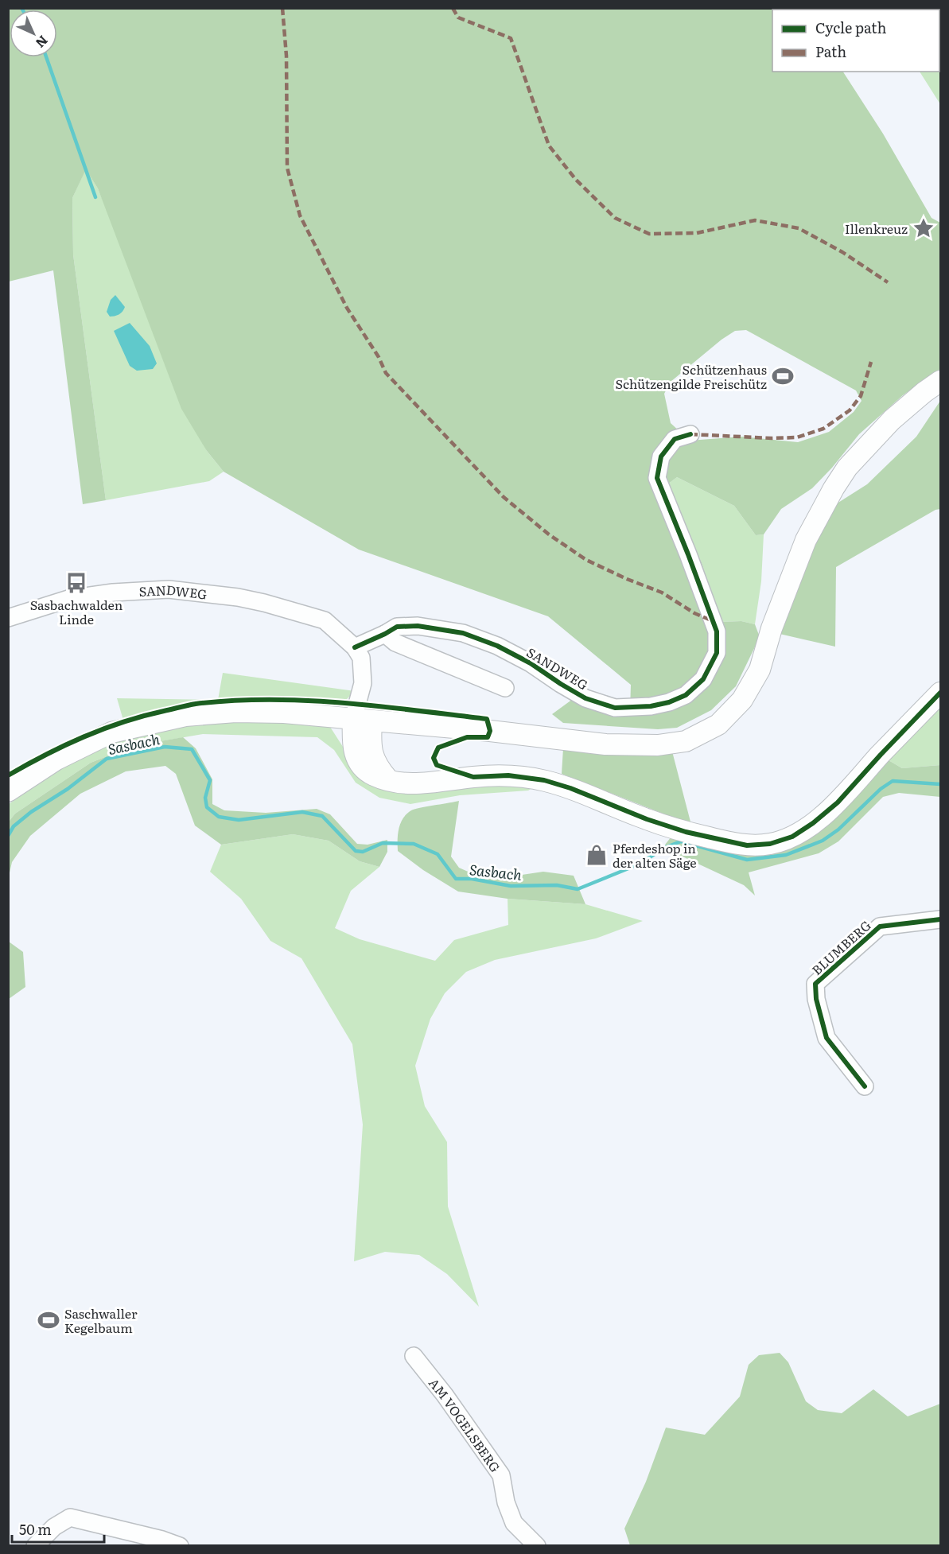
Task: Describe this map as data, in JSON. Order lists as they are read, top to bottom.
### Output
{
  "streets": {
    "street": ["SANDWEG", "BLUMBERG", "AM VOGELSBERG"]
  },
  "water": ["Sasbach"],
  "places": {
    "place": ["Illenkreuz"],
    "sports": ["Schützenhaus Schützengilde Freischütz", "Saschwaller Kegelbaum"],
    "bus stop": ["Sasbachwalden Linde"],
    "shop": ["Pferdeshop in der alten Säge"]
  },
  "legend": ["Cycle path", "Path"],
  "scale_bar": "50 m",
  "north": "bottom right"
}
